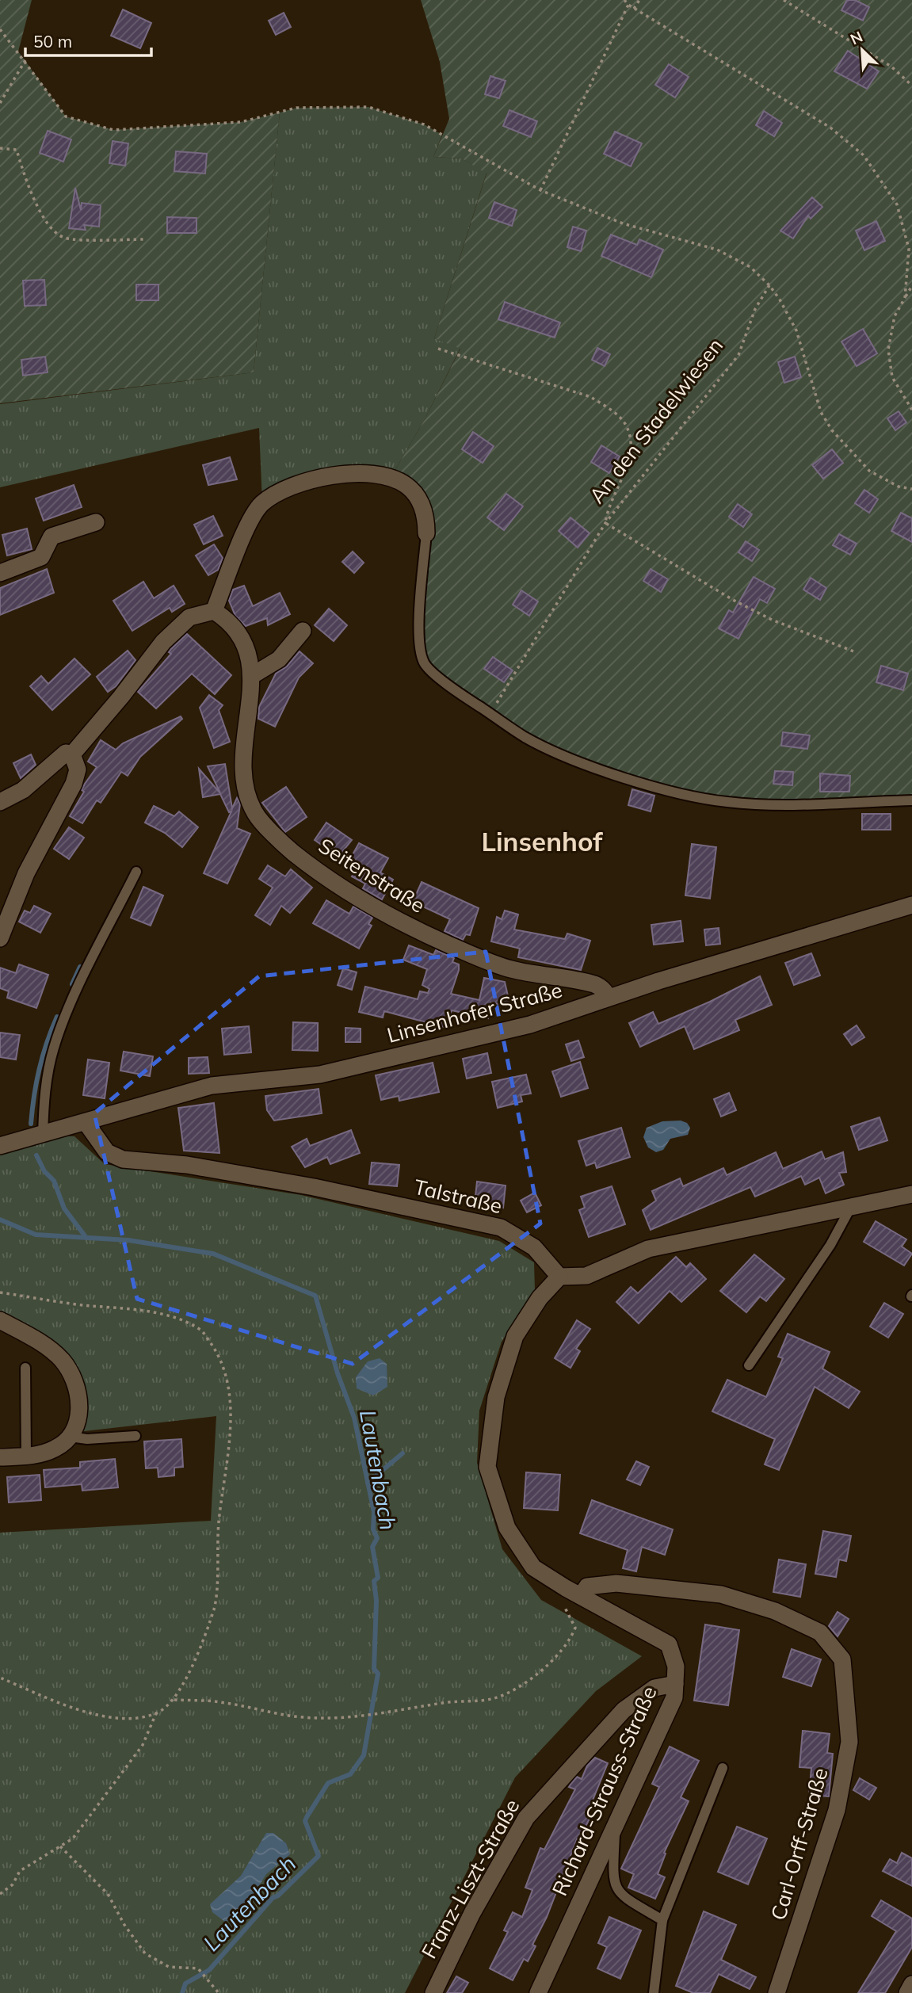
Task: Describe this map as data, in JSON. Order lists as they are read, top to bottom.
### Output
{
  "streets": {
    "street": [
      "Seitenstraße",
      "Linsenhofer Straße",
      "Talstraße",
      "Richard-Strauss-Straße",
      "Carl-Orff-Straße",
      "Franz-Liszt-Straße"
    ],
    "path": ["An den Stadelwiesen"]
  },
  "crossings": [
    ["Seitenstraße", "Linsenhofer Straße"],
    ["Linsenhofer Straße", "Talstraße"],
    ["Talstraße", "Richard-Strauss-Straße"],
    ["Richard-Strauss-Straße", "Carl-Orff-Straße"],
    ["Richard-Strauss-Straße", "Franz-Liszt-Straße"]
  ],
  "districts": ["Linsenhof"],
  "water": ["Lautenbach"],
  "scale_bar": "50 m",
  "north": "top left"
}
